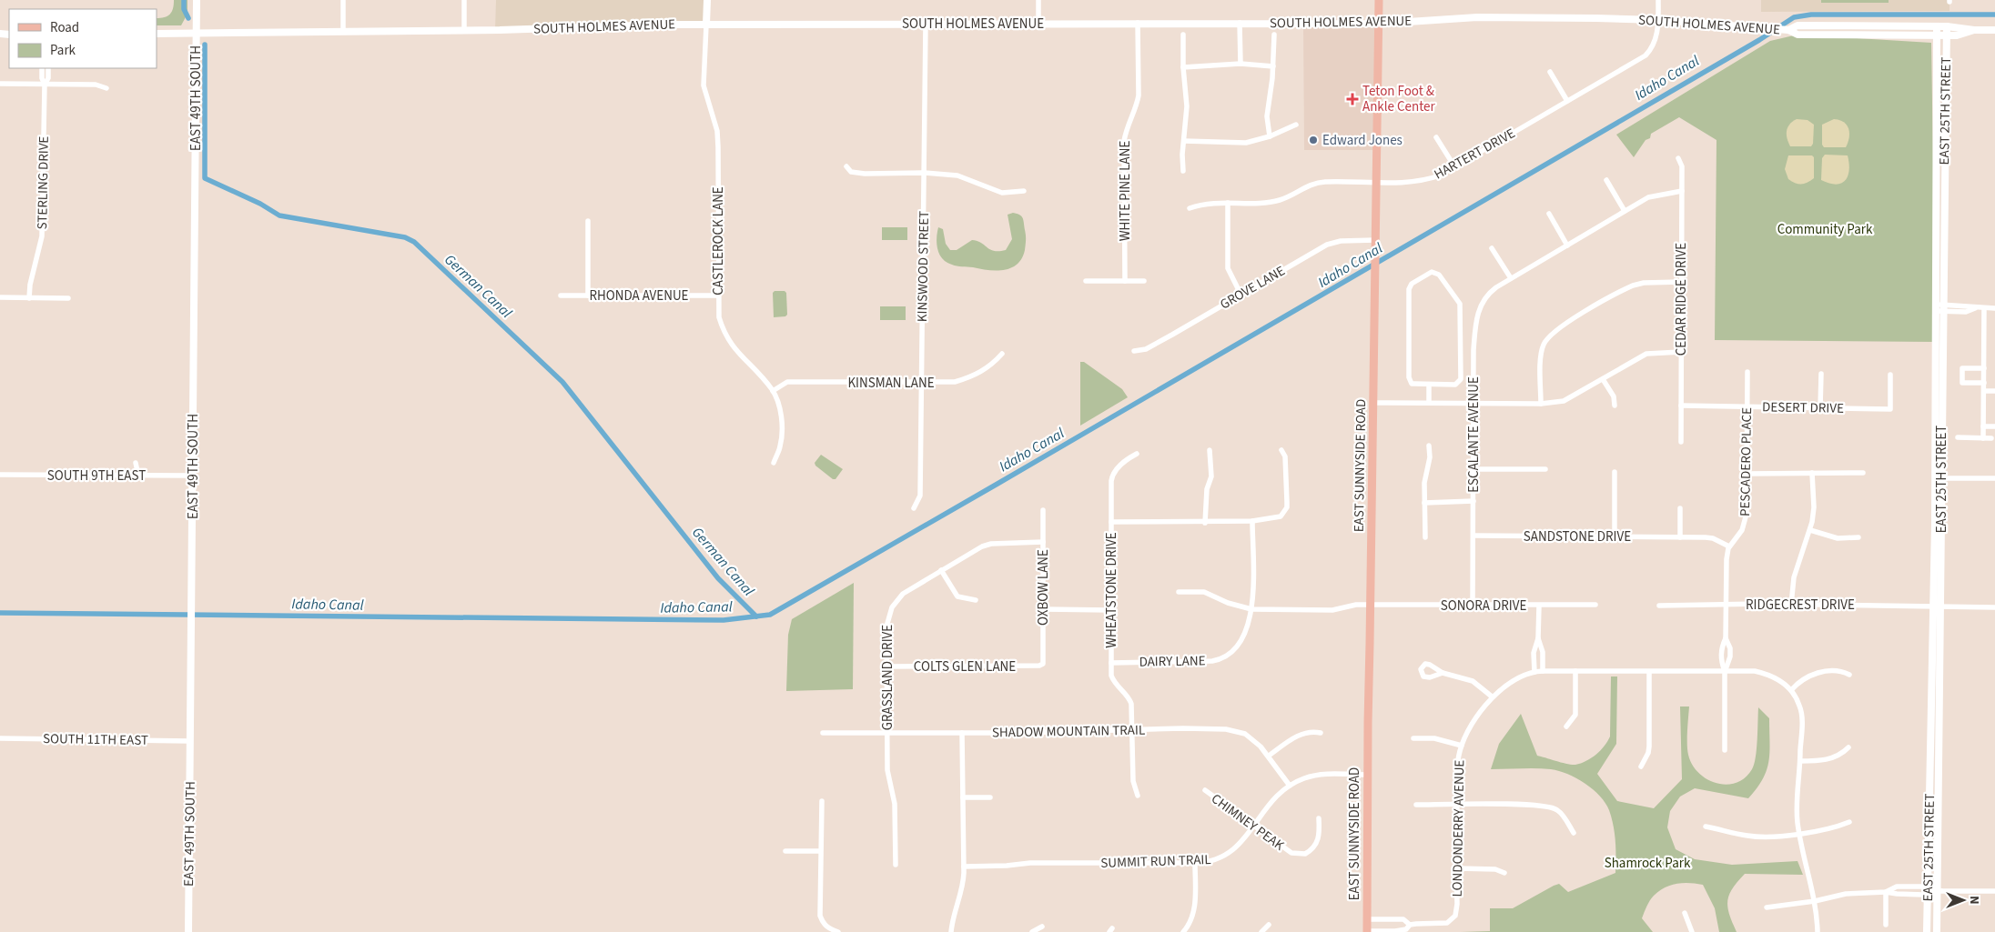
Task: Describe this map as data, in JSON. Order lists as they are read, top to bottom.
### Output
{
  "streets": {
    "main road": ["EAST SUNNYSIDE ROAD"],
    "street": [
      "SOUTH HOLMES AVENUE",
      "EAST 49TH SOUTH",
      "EAST 25TH STREET",
      "HARTERT DRIVE",
      "STERLING DRIVE",
      "WHITE PINE LANE",
      "CASTLEROCK LANE",
      "KINSWOOD STREET",
      "GROVE LANE",
      "RHONDA AVENUE",
      "CEDAR RIDGE DRIVE",
      "KINSMAN LANE",
      "DESERT DRIVE",
      "ESCALANTE AVENUE",
      "PESCADERO PLACE",
      "SOUTH 9TH EAST",
      "SANDSTONE DRIVE",
      "OXBOW LANE",
      "WHEATSTONE DRIVE",
      "RIDGECREST DRIVE",
      "SONORA DRIVE",
      "DAIRY LANE",
      "COLTS GLEN LANE",
      "GRASSLAND DRIVE",
      "SHADOW MOUNTAIN TRAIL",
      "SOUTH 11TH EAST",
      "CHIMNEY PEAK",
      "LONDONDERRY AVENUE",
      "SUMMIT RUN TRAIL"
    ]
  },
  "crossings": [
    ["SOUTH HOLMES AVENUE", "EAST 49TH SOUTH"],
    ["SOUTH HOLMES AVENUE", "EAST 25TH STREET"],
    ["SOUTH HOLMES AVENUE", "HARTERT DRIVE"],
    ["SOUTH HOLMES AVENUE", "WHITE PINE LANE"],
    ["SOUTH HOLMES AVENUE", "CASTLEROCK LANE"],
    ["SOUTH HOLMES AVENUE", "KINSWOOD STREET"],
    ["SOUTH HOLMES AVENUE", "EAST SUNNYSIDE ROAD"],
    ["EAST 49TH SOUTH", "SOUTH 9TH EAST"],
    ["EAST 49TH SOUTH", "SOUTH 11TH EAST"],
    ["EAST 25TH STREET", "RIDGECREST DRIVE"],
    ["HARTERT DRIVE", "EAST SUNNYSIDE ROAD"],
    ["CASTLEROCK LANE", "RHONDA AVENUE"],
    ["CASTLEROCK LANE", "KINSMAN LANE"],
    ["KINSWOOD STREET", "KINSMAN LANE"],
    ["GROVE LANE", "EAST SUNNYSIDE ROAD"],
    ["CEDAR RIDGE DRIVE", "DESERT DRIVE"],
    ["CEDAR RIDGE DRIVE", "ESCALANTE AVENUE"],
    ["DESERT DRIVE", "PESCADERO PLACE"],
    ["ESCALANTE AVENUE", "SANDSTONE DRIVE"],
    ["ESCALANTE AVENUE", "SONORA DRIVE"],
    ["PESCADERO PLACE", "SANDSTONE DRIVE"],
    ["EAST SUNNYSIDE ROAD", "SONORA DRIVE"],
    ["EAST SUNNYSIDE ROAD", "LONDONDERRY AVENUE"],
    ["EAST SUNNYSIDE ROAD", "SUMMIT RUN TRAIL"],
    ["OXBOW LANE", "COLTS GLEN LANE"],
    ["OXBOW LANE", "GRASSLAND DRIVE"],
    ["WHEATSTONE DRIVE", "DAIRY LANE"],
    ["WHEATSTONE DRIVE", "SHADOW MOUNTAIN TRAIL"],
    ["SONORA DRIVE", "DAIRY LANE"],
    ["COLTS GLEN LANE", "GRASSLAND DRIVE"],
    ["GRASSLAND DRIVE", "SHADOW MOUNTAIN TRAIL"],
    ["SHADOW MOUNTAIN TRAIL", "SUMMIT RUN TRAIL"],
    ["CHIMNEY PEAK", "SUMMIT RUN TRAIL"]
  ],
  "water": ["Idaho Canal", "German Canal"],
  "parks": ["Community Park", "Shamrock Park"],
  "places": {
    "health": ["Teton Foot & Ankle Center"],
    "other": ["Edward Jones"]
  },
  "legend": ["Road", "Park"],
  "north": "right"
}
